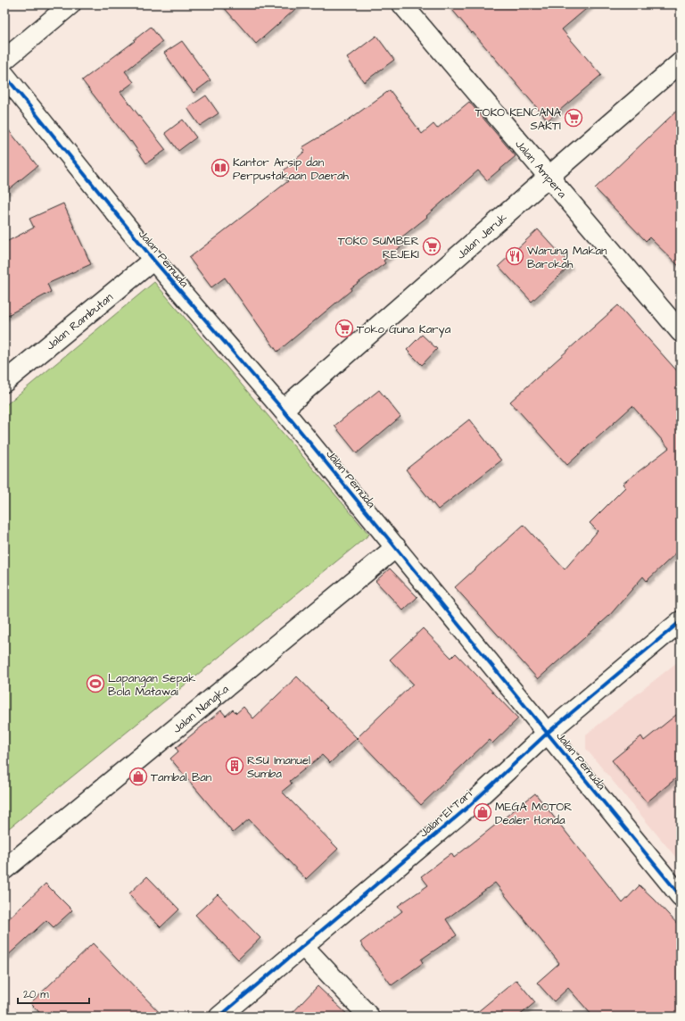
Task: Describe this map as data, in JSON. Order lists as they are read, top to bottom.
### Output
{
  "streets": {
    "street": [
      "Jalan Ampera",
      "Jalan Jeruk",
      "Jalan Pemuda",
      "Jalan Rambutan",
      "Jalan Nangka",
      "Jalan El Tari"
    ]
  },
  "crossings": [
    ["Jalan Ampera", "Jalan Jeruk"],
    ["Jalan Jeruk", "Jalan Pemuda"],
    ["Jalan Pemuda", "Jalan Rambutan"],
    ["Jalan Pemuda", "Jalan Nangka"],
    ["Jalan Pemuda", "Jalan El Tari"]
  ],
  "places": {
    "supermarket": ["TOKO KENCANA SAKTI", "TOKO SUMBER REJEKI", "Toko Guna Karya"],
    "library": ["Kantor Arsip dan Perpustakaan Daerah"],
    "restaurant": ["Warung Makan Barokah"],
    "sports": ["Lapangan Sepak Bola Matawai"],
    "building": ["RSU Imanuel Sumba"],
    "shop": ["Tambal Ban", "MEGA MOTOR Dealer Honda"]
  },
  "scale_bar": "20 m"
}
